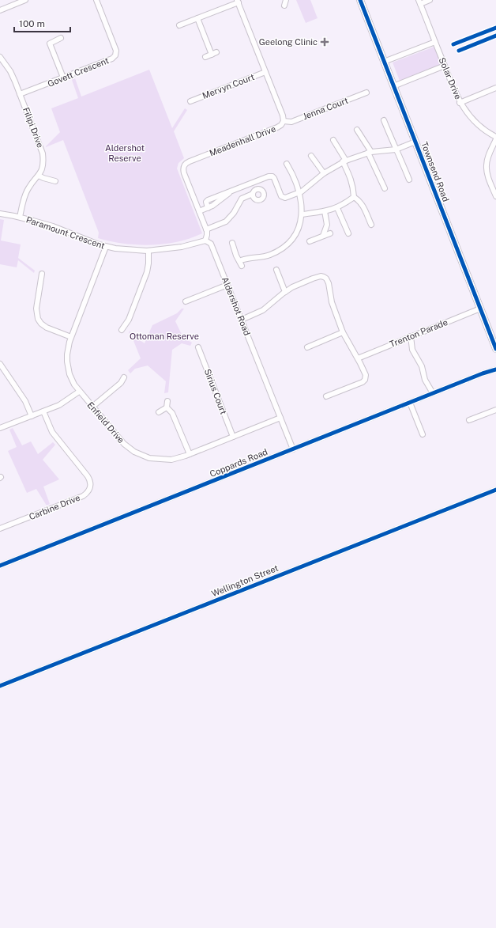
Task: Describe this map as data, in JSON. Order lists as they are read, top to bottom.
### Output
{
  "streets": {
    "main road": ["Townsend Road"],
    "street": [
      "Govett Crescent",
      "Solar Drive",
      "Mervyn Court",
      "Jenna Court",
      "Filipi Drive",
      "Meadenhall Drive",
      "Paramount Crescent",
      "Aldershot Road",
      "Trenton Parade",
      "Sirius Court",
      "Enfield Drive",
      "Coppards Road",
      "Carbine Drive",
      "Wellington Street"
    ]
  },
  "crossings": [
    ["Govett Crescent", "Filipi Drive"],
    ["Mervyn Court", "Meadenhall Drive"],
    ["Jenna Court", "Meadenhall Drive"],
    ["Filipi Drive", "Paramount Crescent"],
    ["Townsend Road", "Trenton Parade"],
    ["Paramount Crescent", "Aldershot Road"],
    ["Paramount Crescent", "Enfield Drive"],
    ["Aldershot Road", "Enfield Drive"],
    ["Aldershot Road", "Coppards Road"],
    ["Sirius Court", "Enfield Drive"]
  ],
  "parks": ["Aldershot Reserve", "Ottoman Reserve"],
  "places": {
    "health": ["Geelong Clinic"]
  },
  "scale_bar": "100 m"
}
